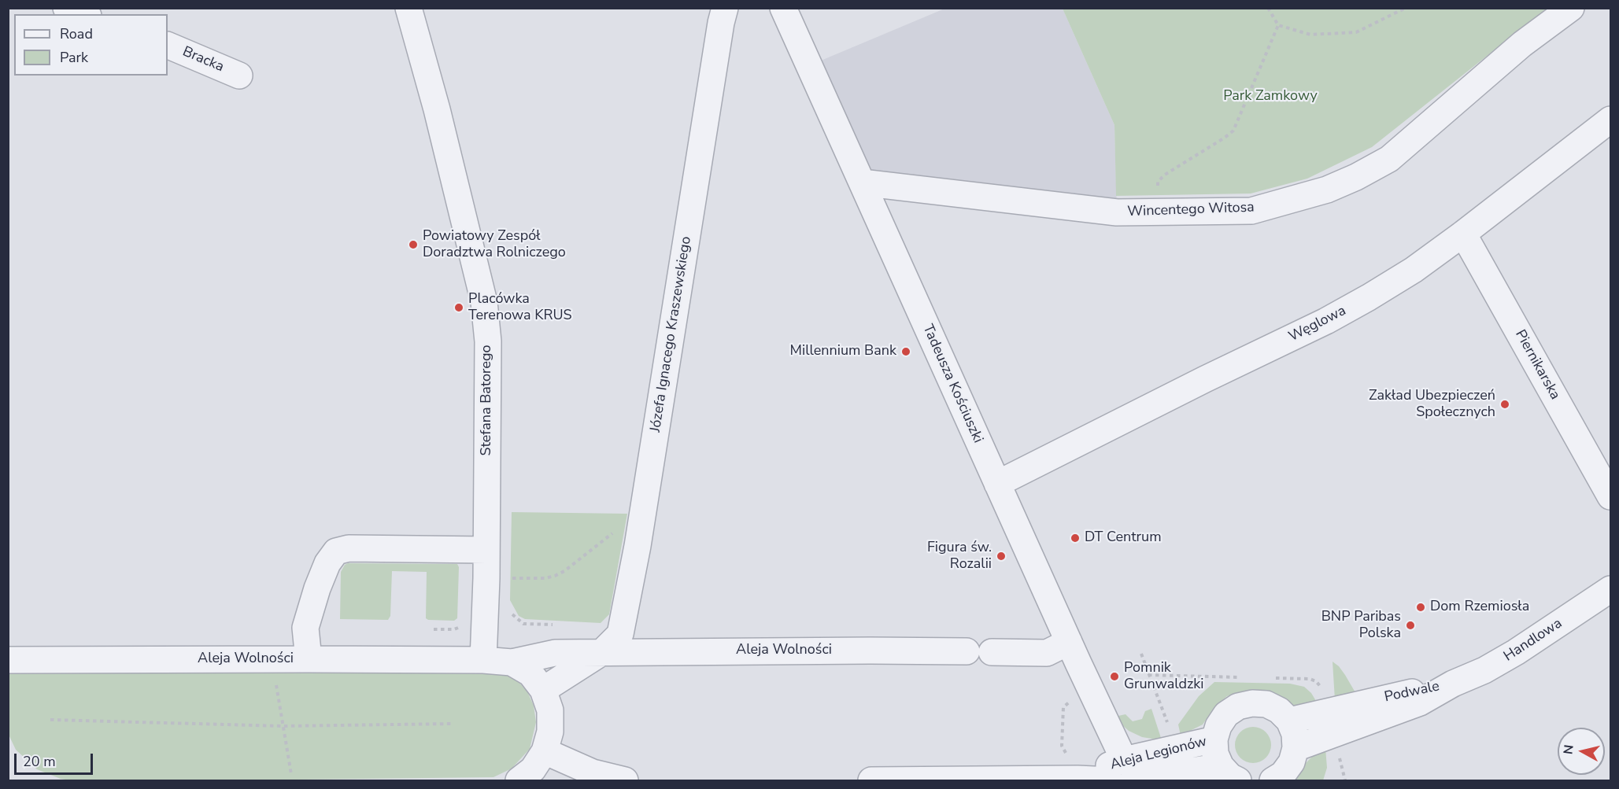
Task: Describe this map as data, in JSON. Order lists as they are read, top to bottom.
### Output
{
  "streets": {
    "street": [
      "Bracka",
      "Wincentego Witosa",
      "Węglowa",
      "Józefa Ignacego Kraszewskiego",
      "Piernikarska",
      "Tadeusza Kościuszki",
      "Stefana Batorego",
      "Handlowa",
      "Aleja Wolności",
      "Podwale",
      "Aleja Legionów"
    ]
  },
  "crossings": [
    ["Wincentego Witosa", "Tadeusza Kościuszki"],
    ["Węglowa", "Piernikarska"],
    ["Węglowa", "Tadeusza Kościuszki"],
    ["Józefa Ignacego Kraszewskiego", "Aleja Wolności"],
    ["Tadeusza Kościuszki", "Aleja Wolności"],
    ["Tadeusza Kościuszki", "Aleja Legionów"],
    ["Stefana Batorego", "Aleja Wolności"],
    ["Handlowa", "Podwale"]
  ],
  "parks": ["Park Zamkowy"],
  "places": [
    "Powiatowy Zespół Doradztwa Rolniczego",
    "Placówka Terenowa KRUS",
    "Millennium Bank",
    "Zakład Ubezpieczeń Społecznych",
    "DT Centrum",
    "Figura św. Rozalii",
    "Dom Rzemiosła",
    "BNP Paribas Polska",
    "Pomnik Grunwaldzki"
  ],
  "legend": ["Road", "Park"],
  "scale_bar": "20 m",
  "north": "left"
}
